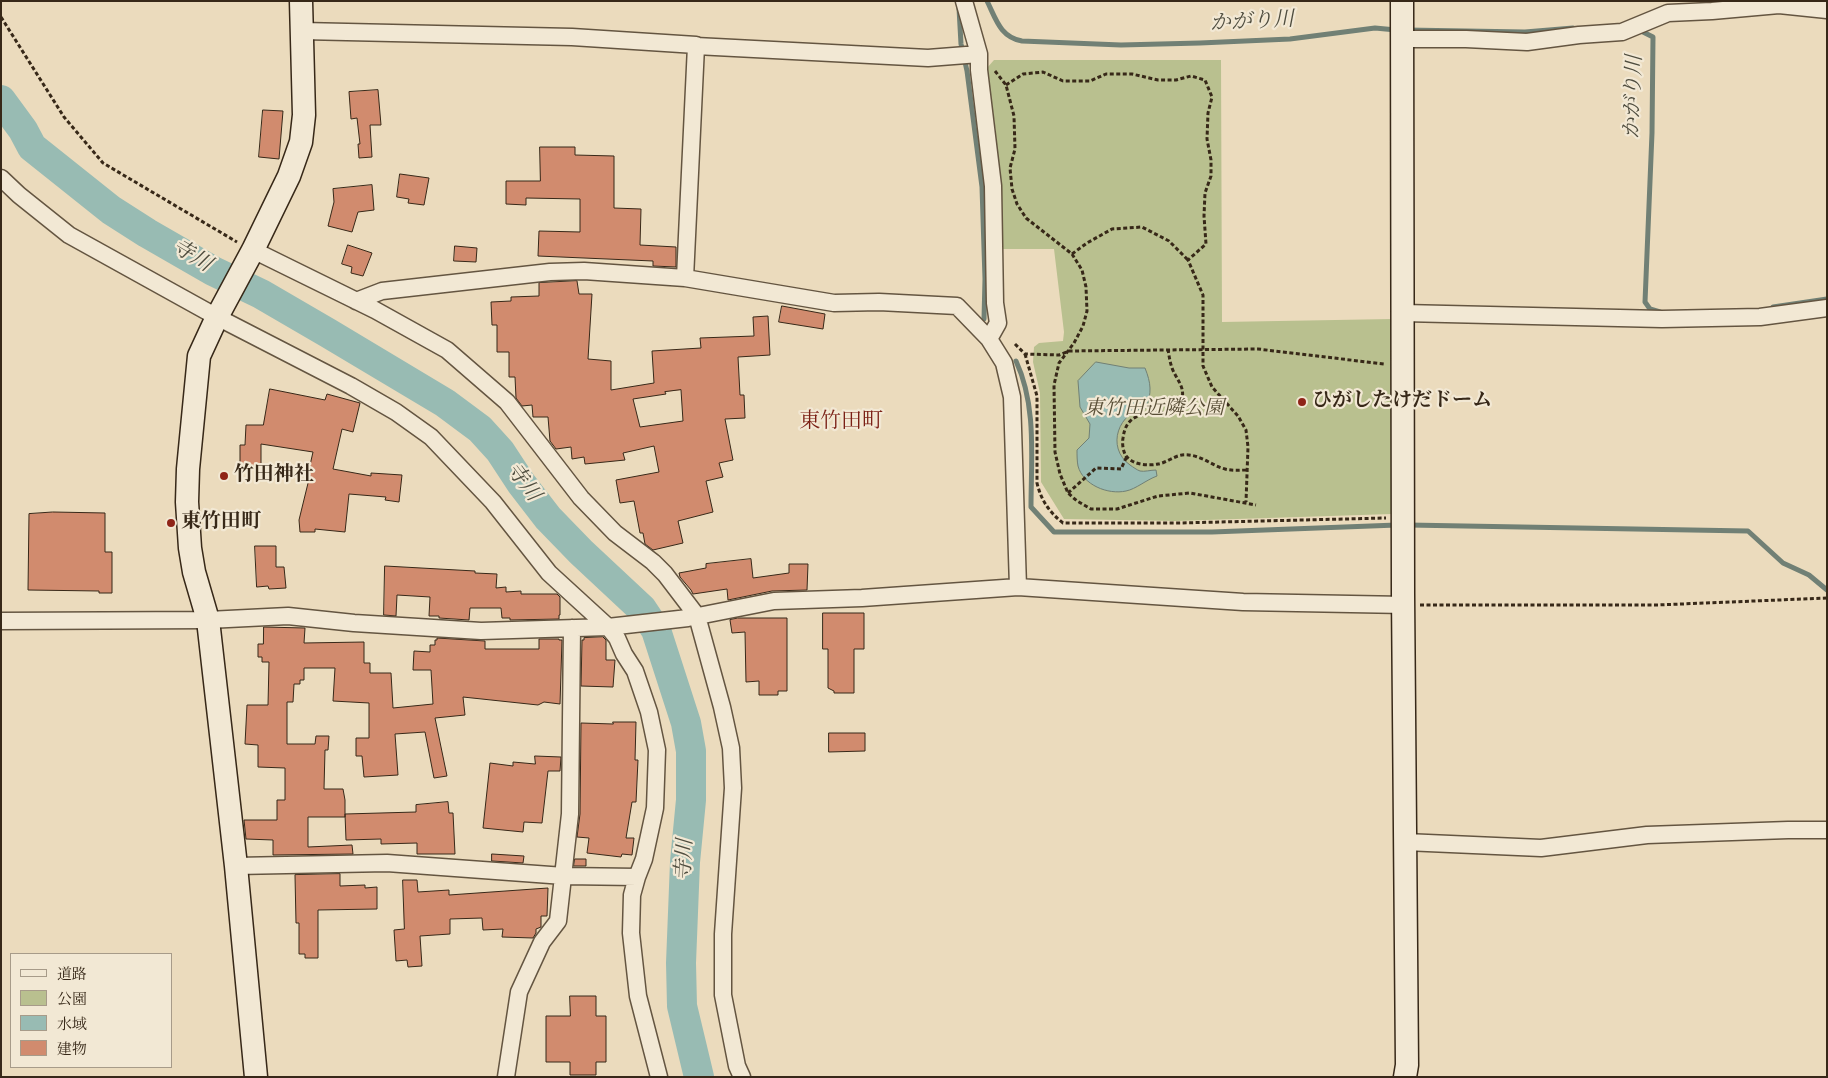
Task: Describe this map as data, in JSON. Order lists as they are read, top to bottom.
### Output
{
  "districts": ["東竹田町"],
  "water": ["かがり川", "寺川"],
  "parks": ["東竹田近隣公園"],
  "places": ["ひがしたけだドーム", "竹田神社", "東竹田町"],
  "legend": [
    "道路",
    "公園",
    "水域",
    "建物"
  ]
}
